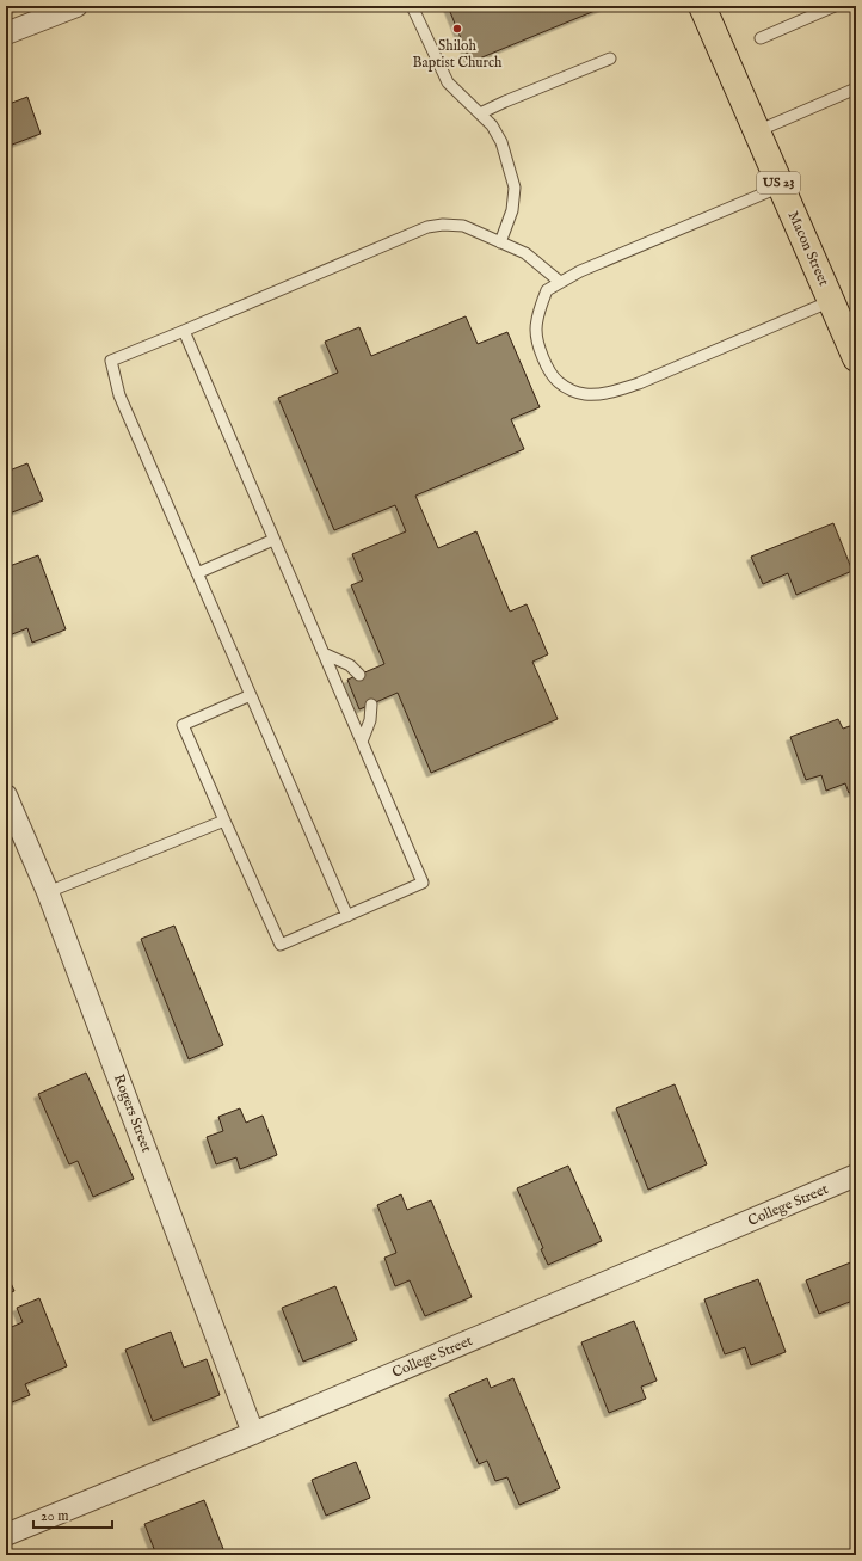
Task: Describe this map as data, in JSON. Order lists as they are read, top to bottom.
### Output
{
  "streets": {
    "main road": ["US 23", "Macon Street"],
    "street": ["Rogers Street", "College Street"]
  },
  "crossings": [
    ["Rogers Street", "College Street"]
  ],
  "places": ["Shiloh Baptist Church"],
  "scale_bar": "20 m"
}
